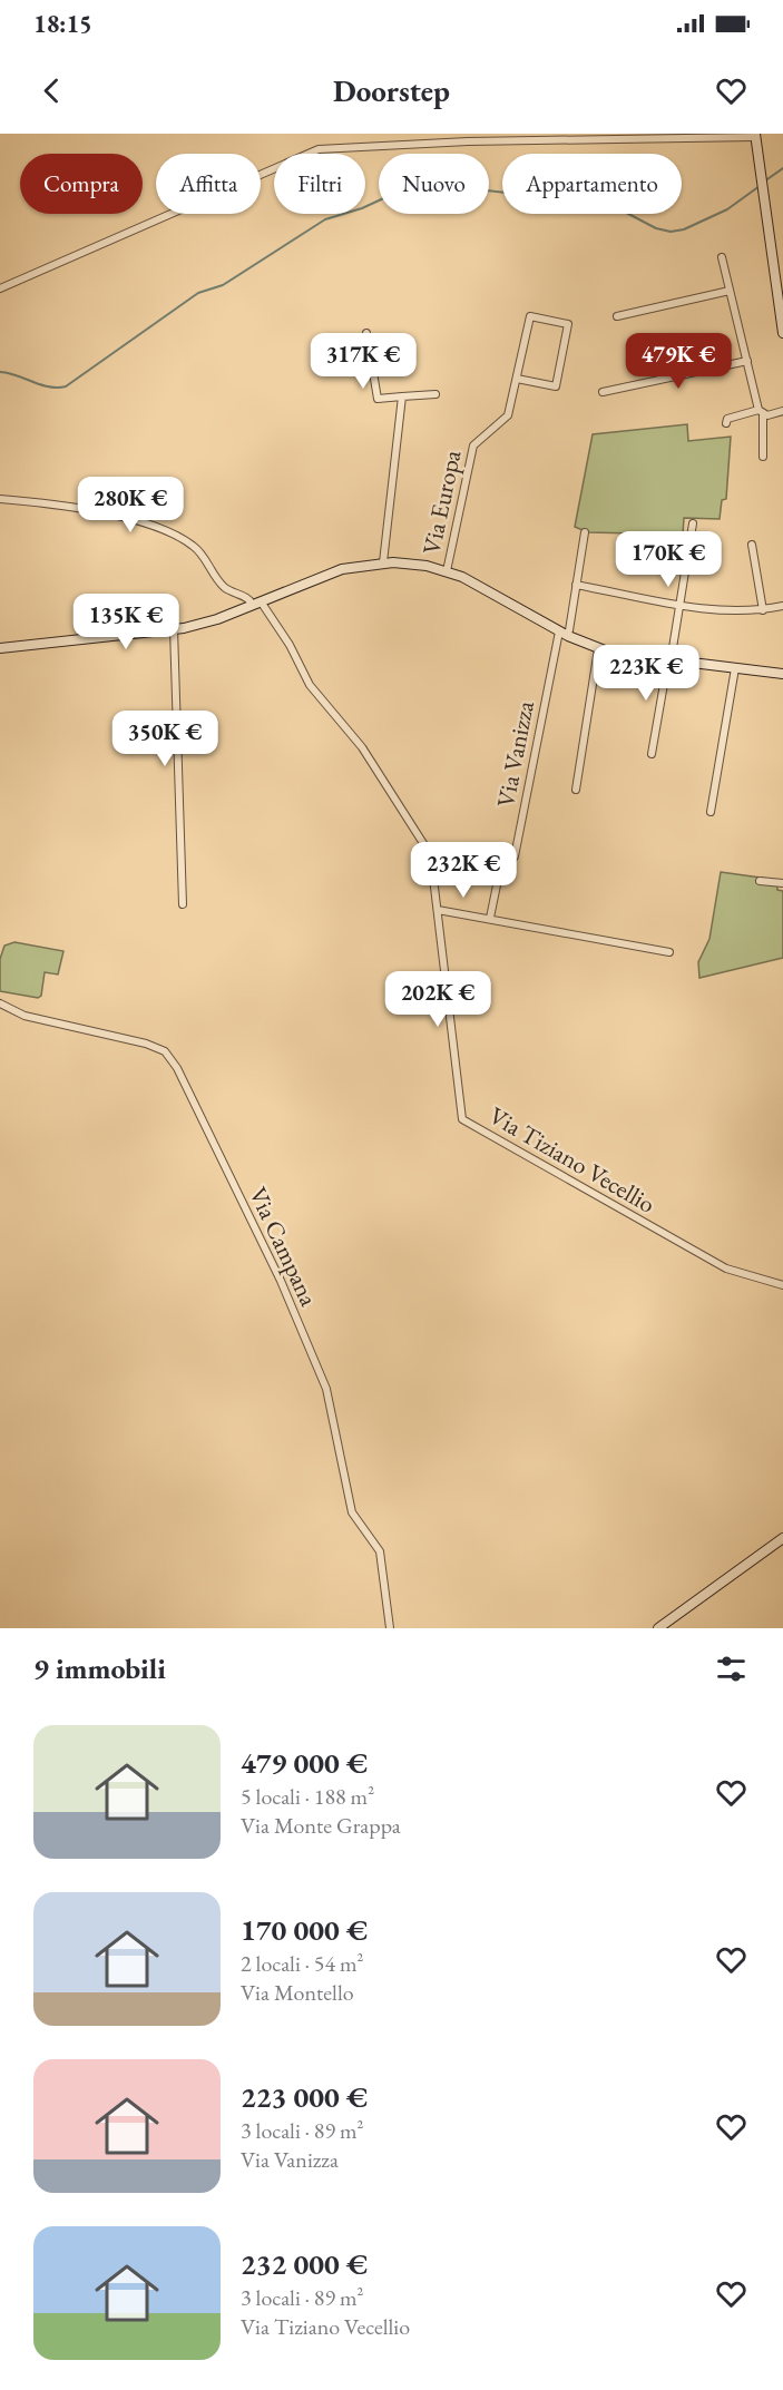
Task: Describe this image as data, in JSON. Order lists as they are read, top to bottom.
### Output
{
  "streets": {
    "street": [
      "Via Europa",
      "Via Vanizza",
      "Via Tiziano Vecellio",
      "Via Campana"
    ]
  },
  "page": {
    "status": "18:15",
    "header": "Doorstep",
    "chip": [
      "Compra",
      "Affitta",
      "Filtri",
      "Nuovo",
      "Appartamento"
    ],
    "price": [
      "317K €",
      "479K €",
      "280K €",
      "170K €",
      "135K €",
      "223K €",
      "350K €",
      "232K €",
      "202K €"
    ],
    "heading": "9 immobili",
    "list": [
      {
        "name": "479 000 €",
        "note": "5 locali · 188 m² · Via Monte Grappa"
      },
      {
        "name": "170 000 €",
        "note": "2 locali · 54 m² · Via Montello"
      },
      {
        "name": "223 000 €",
        "note": "3 locali · 89 m² · Via Vanizza"
      },
      {
        "name": "232 000 €",
        "note": "3 locali · 89 m² · Via Tiziano Vecellio"
      }
    ]
  }
}
